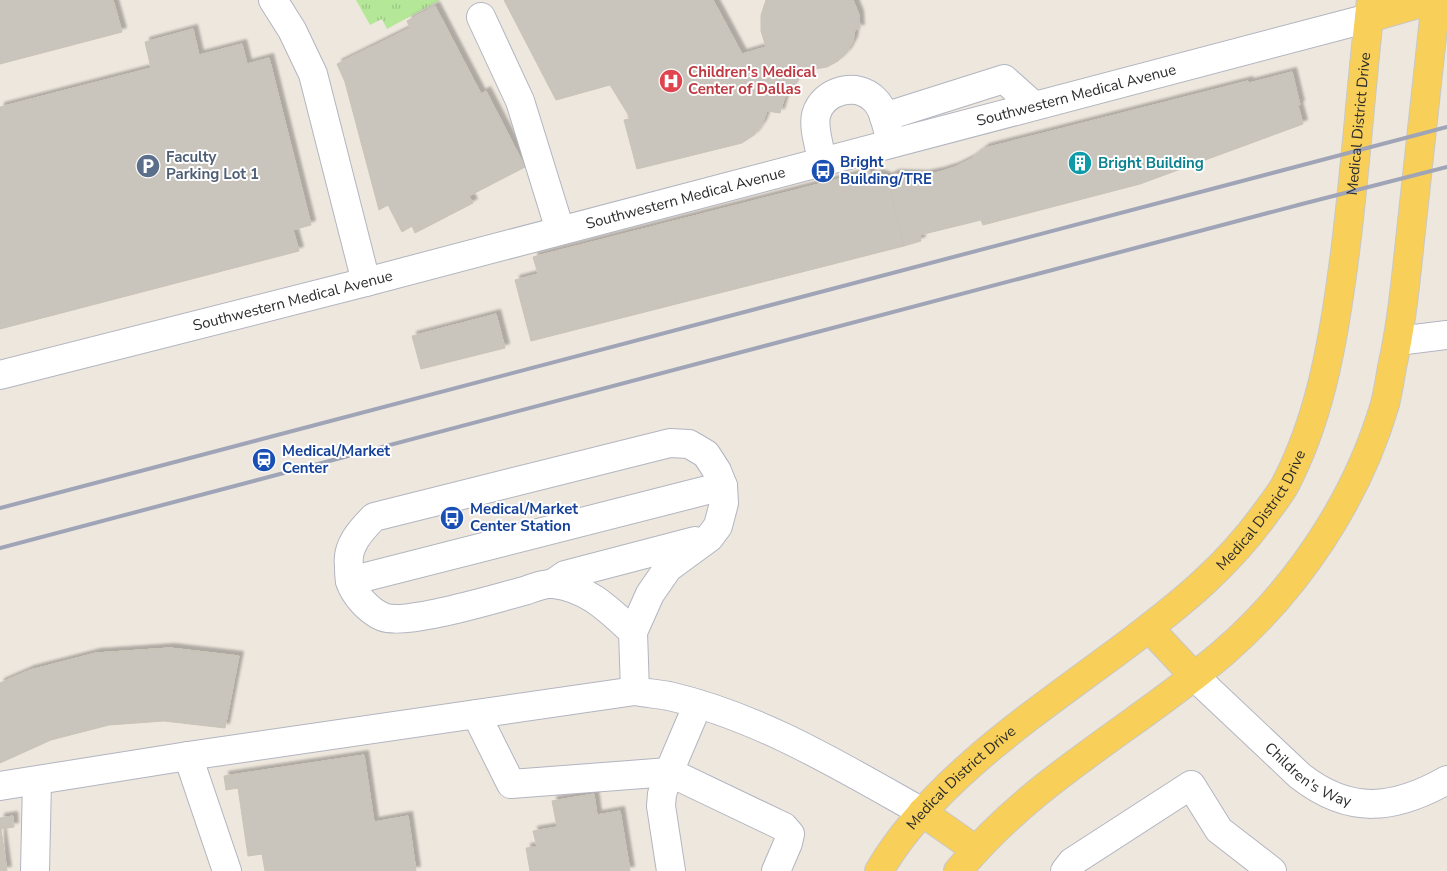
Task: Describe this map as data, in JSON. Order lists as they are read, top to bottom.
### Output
{
  "streets": {
    "main road": ["Medical District Drive"],
    "street": ["Southwestern Medical Avenue", "Children's Way"]
  },
  "crossings": [
    ["Southwestern Medical Avenue", "Medical District Drive"]
  ],
  "places": {
    "hospital": ["Children's Medical Center of Dallas"],
    "building": ["Bright Building"],
    "parking": ["Faculty Parking Lot 1"],
    "bus stop": ["Bright Building/TRE", "Medical/Market Center Station"],
    "station": ["Medical/Market Center"]
  }
}
